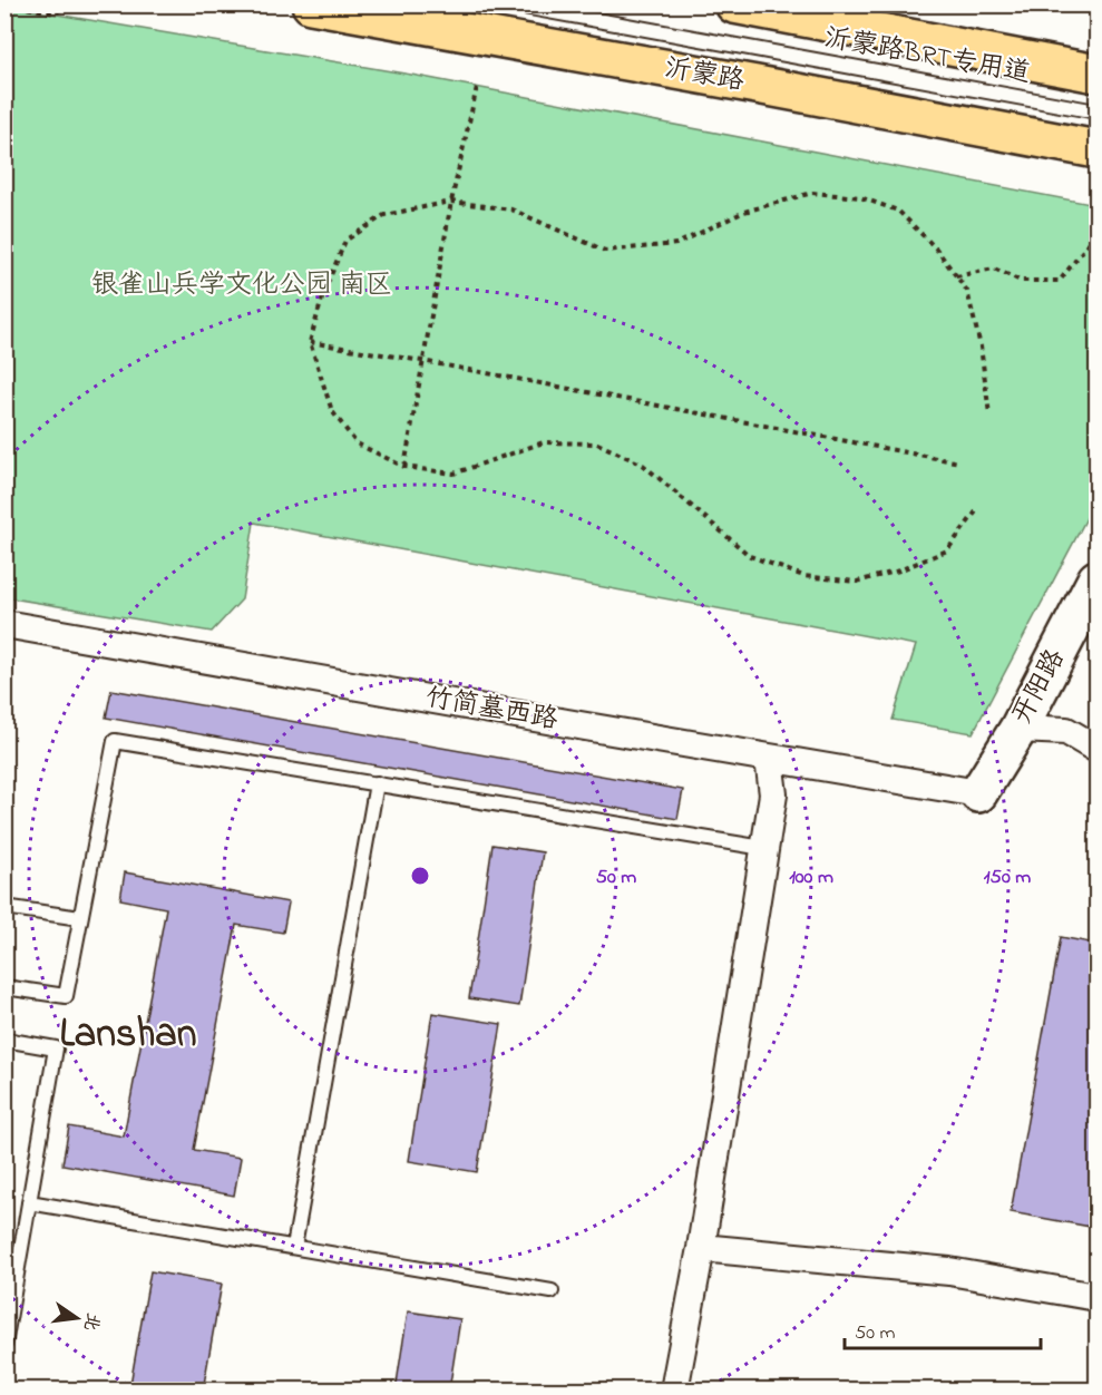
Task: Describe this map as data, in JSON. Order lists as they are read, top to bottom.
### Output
{
  "streets": {
    "main road": ["沂蒙路"],
    "street": ["开阳路", "竹简墓西路"],
    "lane": ["沂蒙路BRT专用道"]
  },
  "crossings": [
    ["开阳路", "竹简墓西路"]
  ],
  "districts": ["Lanshan"],
  "parks": ["银雀山兵学文化公园 南区"],
  "scale_bar": "50 m",
  "north": "right",
  "rings": ["50 m", "100 m", "150 m"]
}
